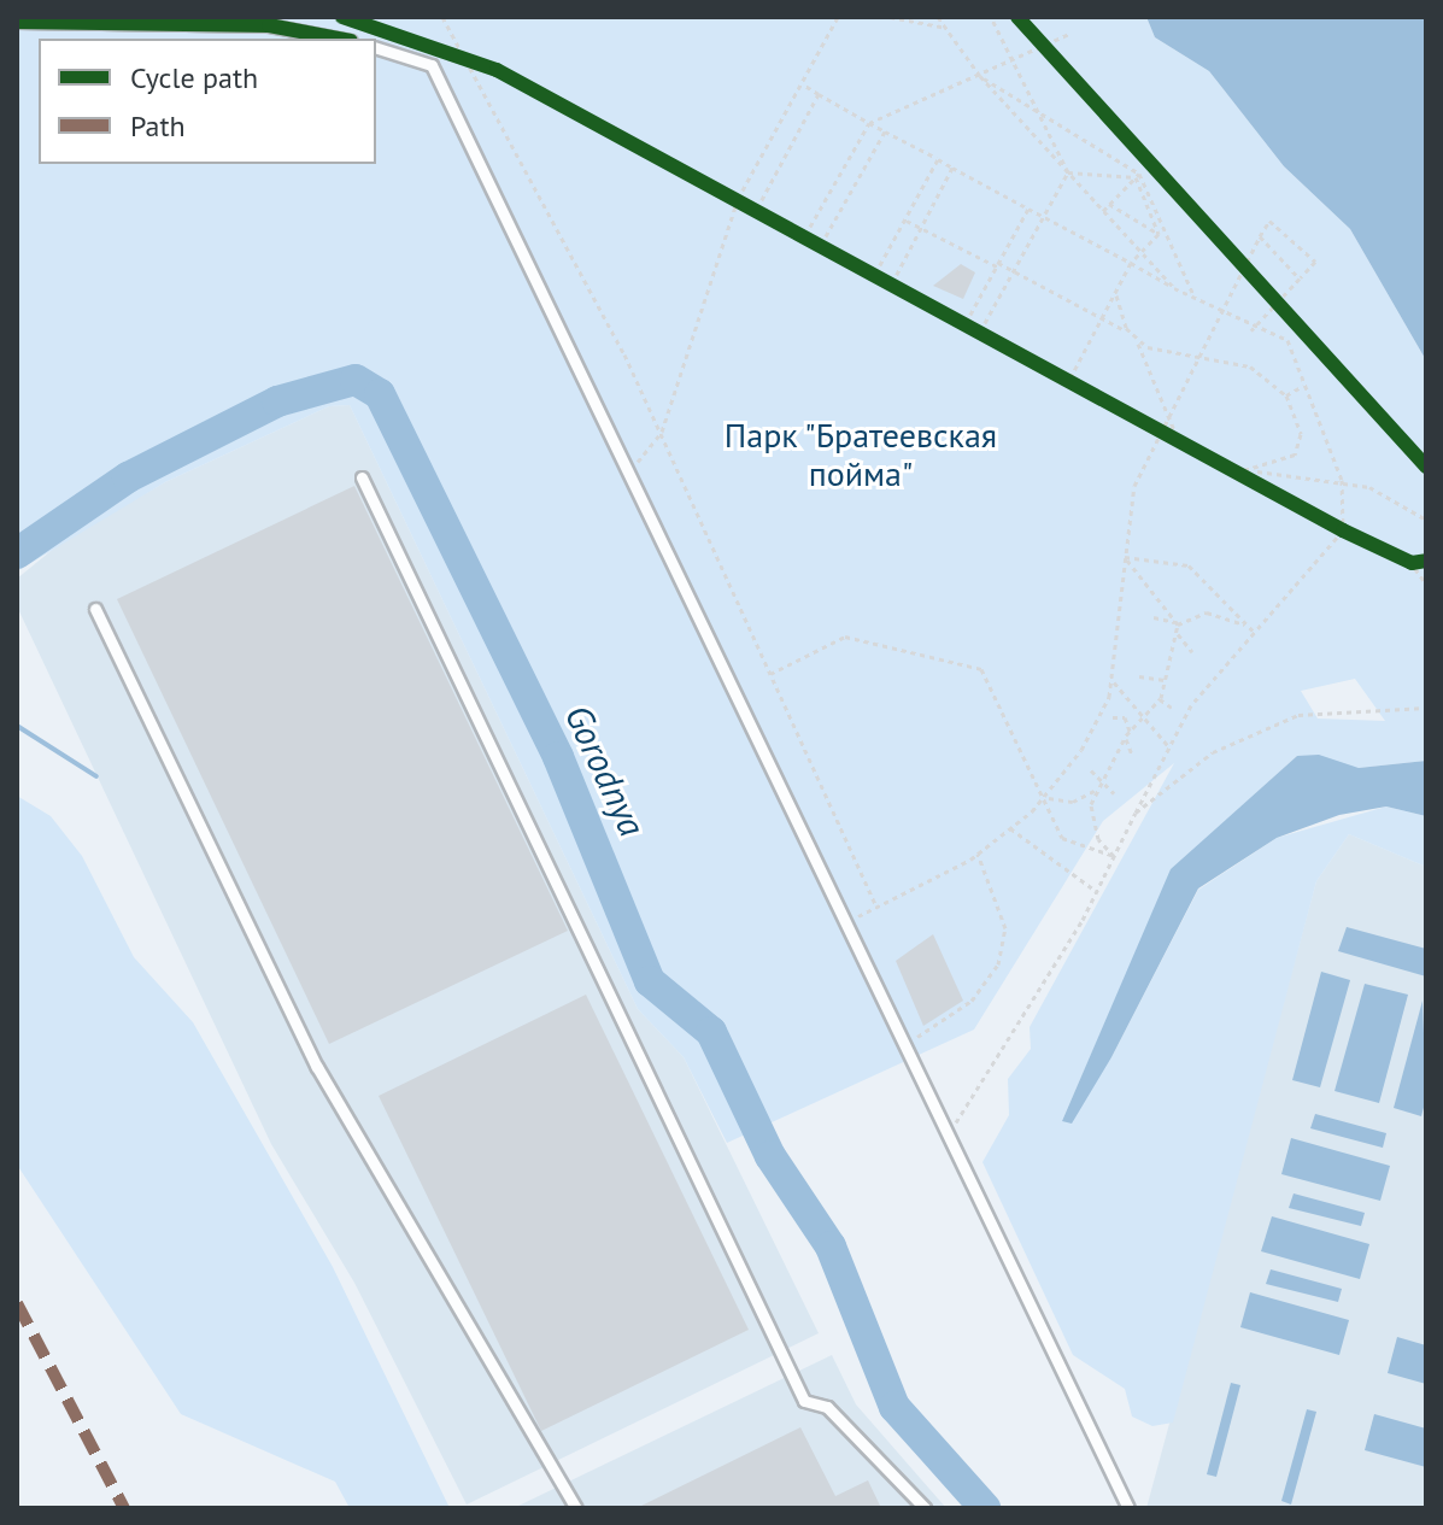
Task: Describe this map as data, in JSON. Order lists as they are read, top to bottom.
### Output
{
  "water": ["Gorodnya"],
  "parks": ["Парк \"Братеевская пойма\""],
  "legend": ["Cycle path", "Path"]
}
